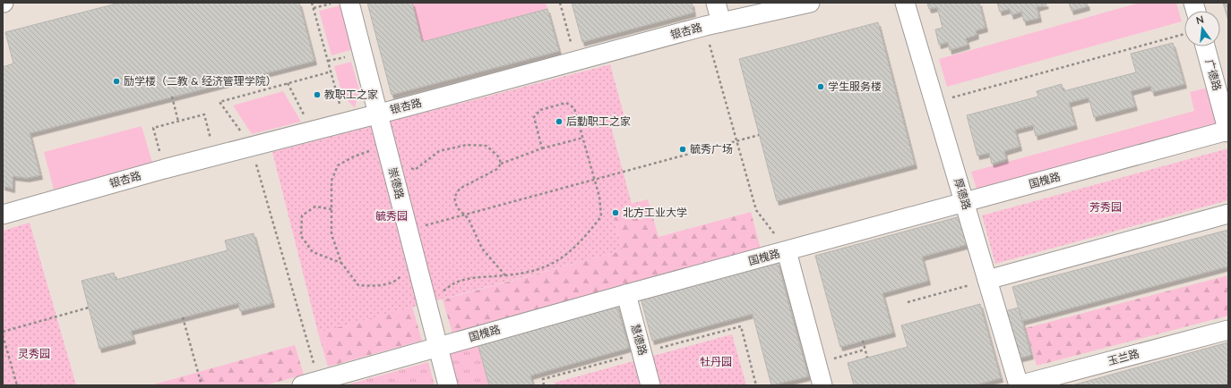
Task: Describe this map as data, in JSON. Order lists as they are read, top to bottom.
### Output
{
  "streets": {
    "street": [
      "银杏路",
      "广德路",
      "国槐路",
      "崇德路",
      "厚德路",
      "慧德路",
      "玉兰路"
    ]
  },
  "crossings": [
    ["银杏路", "崇德路"],
    ["广德路", "国槐路"],
    ["国槐路", "崇德路"],
    ["国槐路", "厚德路"],
    ["国槐路", "慧德路"],
    ["厚德路", "玉兰路"]
  ],
  "parks": [
    "芳秀园",
    "毓秀园",
    "灵秀园",
    "牡丹园"
  ],
  "places": [
    "励学楼（二教 & 经济管理学院）",
    "学生服务楼",
    "教职工之家",
    "后勤职工之家",
    "毓秀广场",
    "北方工业大学"
  ],
  "north": "top"
}
